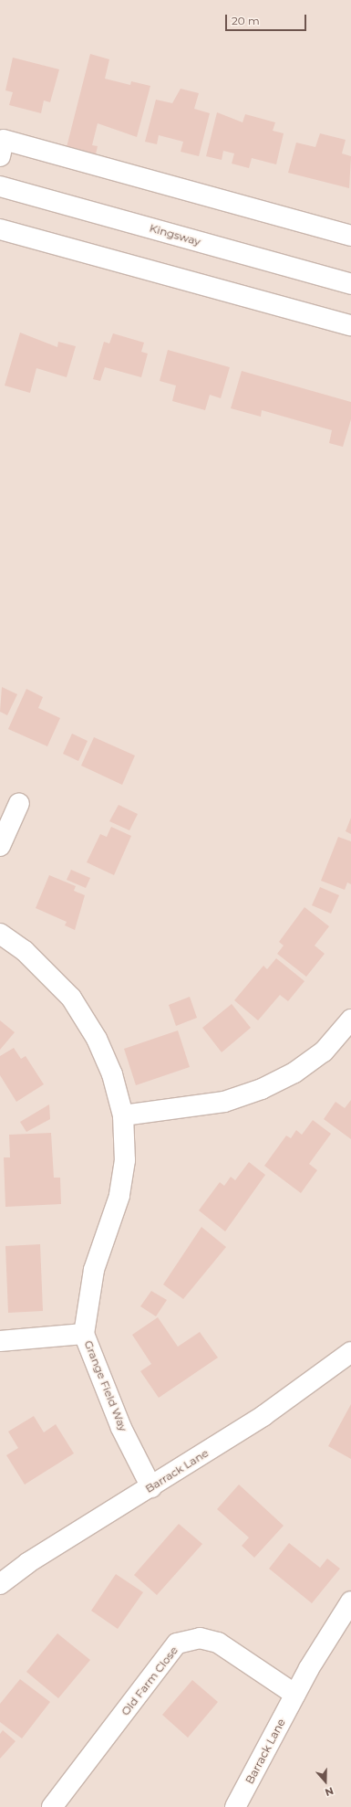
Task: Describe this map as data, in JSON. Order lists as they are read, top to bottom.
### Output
{
  "streets": {
    "street": [
      "Kingsway",
      "Grange Field Way",
      "Barrack Lane",
      "Old Farm Close"
    ]
  },
  "crossings": [
    ["Grange Field Way", "Barrack Lane"],
    ["Barrack Lane", "Old Farm Close"]
  ],
  "scale_bar": "20 m",
  "north": "bottom"
}
